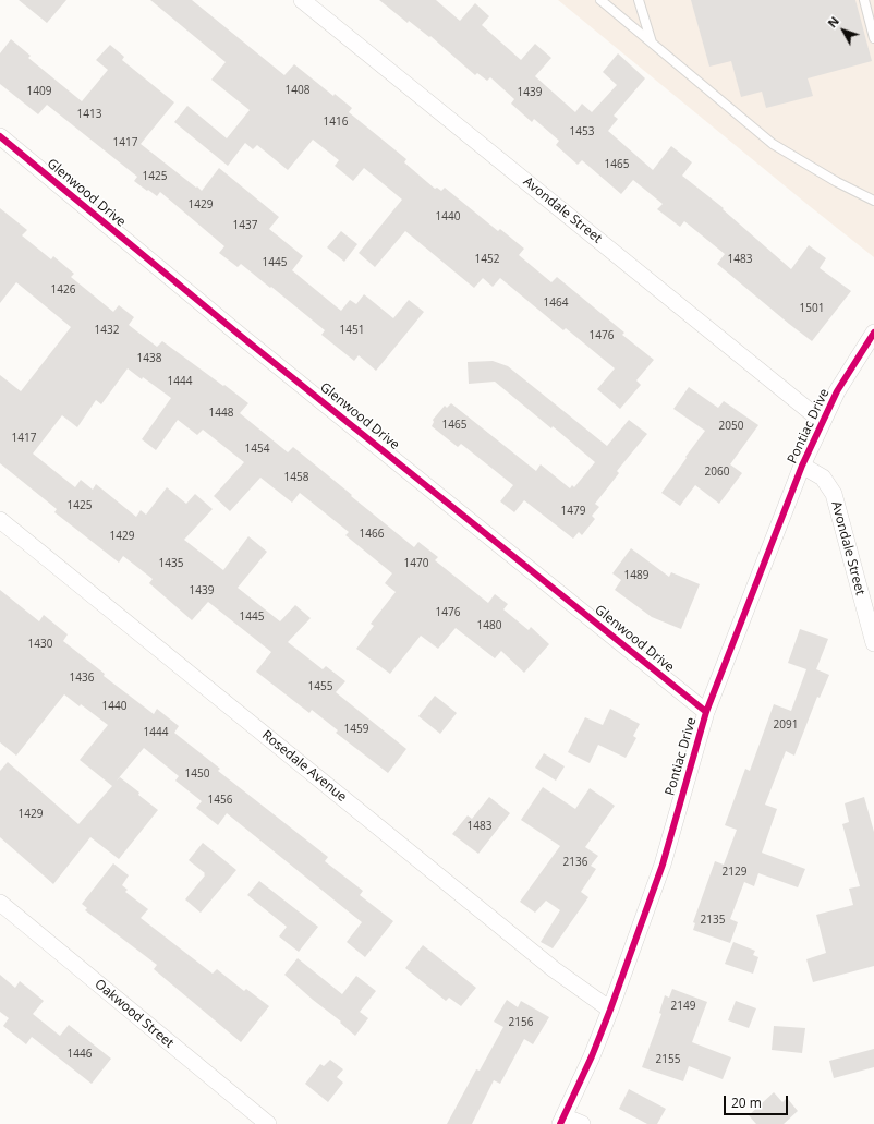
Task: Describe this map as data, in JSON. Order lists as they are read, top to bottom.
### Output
{
  "streets": {
    "street": [
      "Glenwood Drive",
      "Avondale Street",
      "Pontiac Drive",
      "Rosedale Avenue",
      "Oakwood Street"
    ]
  },
  "crossings": [
    ["Glenwood Drive", "Pontiac Drive"],
    ["Avondale Street", "Pontiac Drive"],
    ["Pontiac Drive", "Rosedale Avenue"]
  ],
  "house_numbers": [
    "1408",
    "1409",
    "1439",
    "1413",
    "1416",
    "1453",
    "1417",
    "1465",
    "1425",
    "1429",
    "1440",
    "1437",
    "1452",
    "1483",
    "1445",
    "1426",
    "1464",
    "1501",
    "1432",
    "1451",
    "1476",
    "1438",
    "1444",
    "1448",
    "1465",
    "2050",
    "1417",
    "1454",
    "2060",
    "1458",
    "1425",
    "1479",
    "1466",
    "1429",
    "1435",
    "1470",
    "1489",
    "1439",
    "1476",
    "1445",
    "1480",
    "1430",
    "1436",
    "1455",
    "1440",
    "2091",
    "1459",
    "1444",
    "1450",
    "1456",
    "1429",
    "1483",
    "2136",
    "2129",
    "2135",
    "2149",
    "2156",
    "1446",
    "2155"
  ],
  "scale_bar": "20 m",
  "north": "top left"
}
